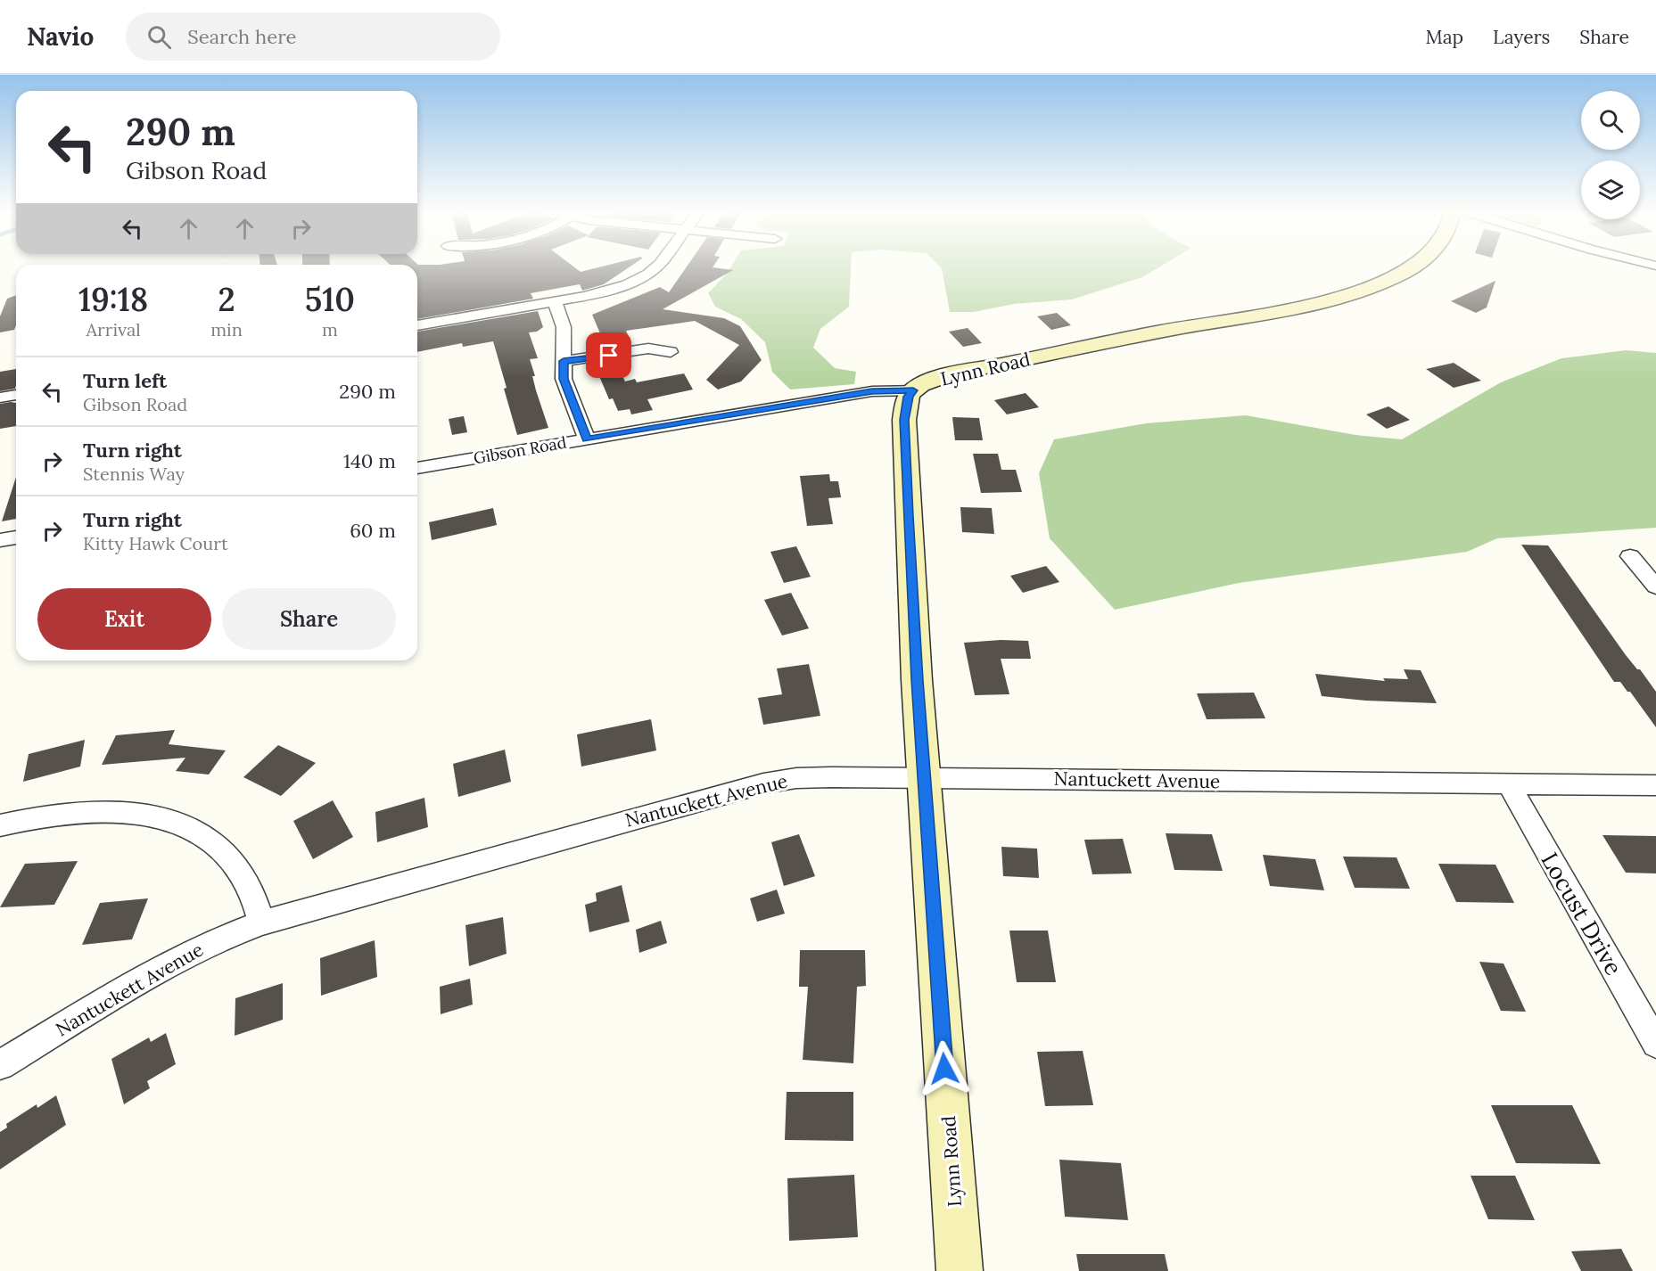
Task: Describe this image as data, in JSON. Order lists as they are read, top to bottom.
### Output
{
  "streets": {
    "street": [
      "Lynn Road",
      "Gibson Road",
      "Nantuckett Avenue",
      "Locust Drive"
    ]
  },
  "crossings": [
    ["Lynn Road", "Gibson Road"],
    ["Lynn Road", "Nantuckett Avenue"],
    ["Nantuckett Avenue", "Locust Drive"]
  ],
  "page": {
    "header": "Navio",
    "search": "Search here",
    "nav": ["Map", "Layers", "Share"],
    "turn": ["290 m", "Gibson Road"],
    "eta": [
      "19:18",
      "Arrival",
      "2",
      "min",
      "510",
      "m"
    ],
    "list": [
      {
        "name": "Turn left",
        "note": "Gibson Road",
        "value": "290 m"
      },
      {
        "name": "Turn right",
        "note": "Stennis Way",
        "value": "140 m"
      },
      {
        "name": "Turn right",
        "note": "Kitty Hawk Court",
        "value": "60 m"
      }
    ],
    "buttons": ["Exit", "Share"]
  }
}
